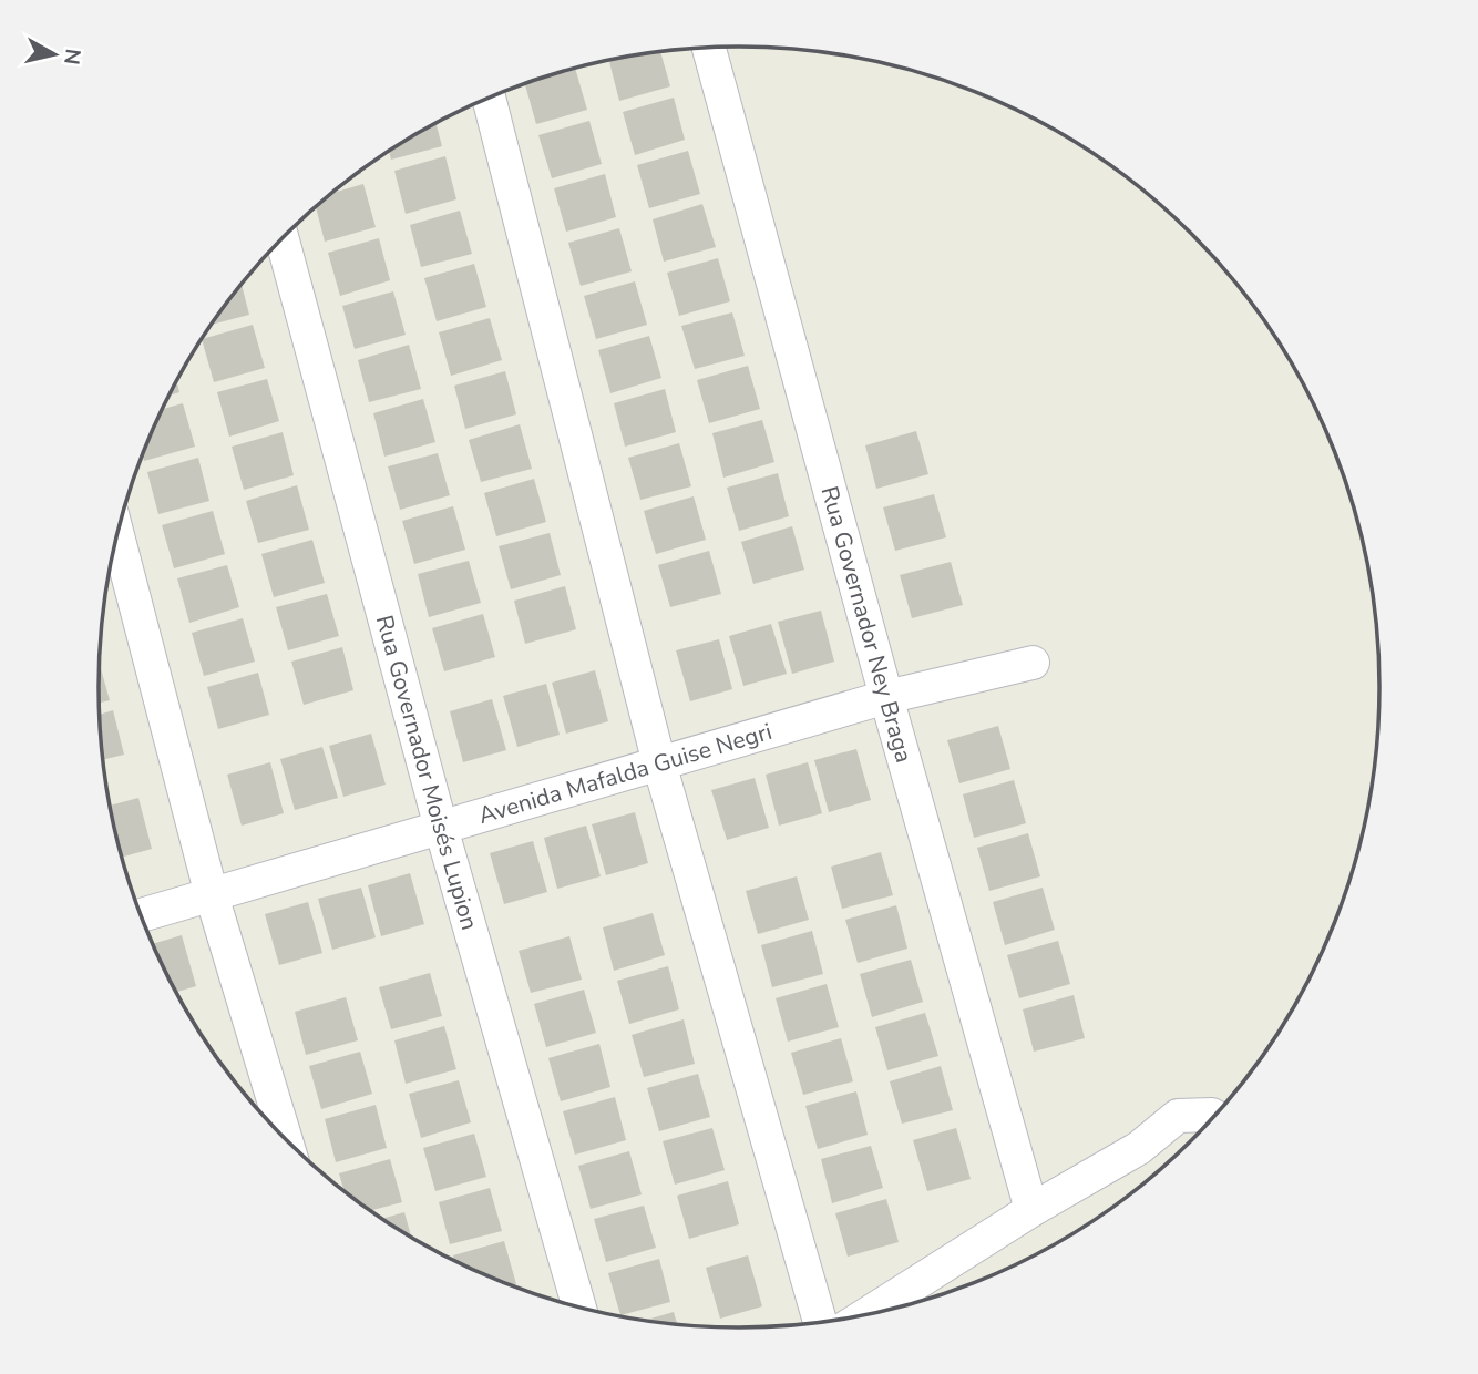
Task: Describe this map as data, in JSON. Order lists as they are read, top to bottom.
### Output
{
  "streets": {
    "street": ["Rua Governador Ney Braga", "Rua Governador Moisés Lupion", "Avenida Mafalda Guise Negri"]
  },
  "crossings": [
    ["Rua Governador Ney Braga", "Avenida Mafalda Guise Negri"],
    ["Rua Governador Moisés Lupion", "Avenida Mafalda Guise Negri"]
  ],
  "north": "right"
}
